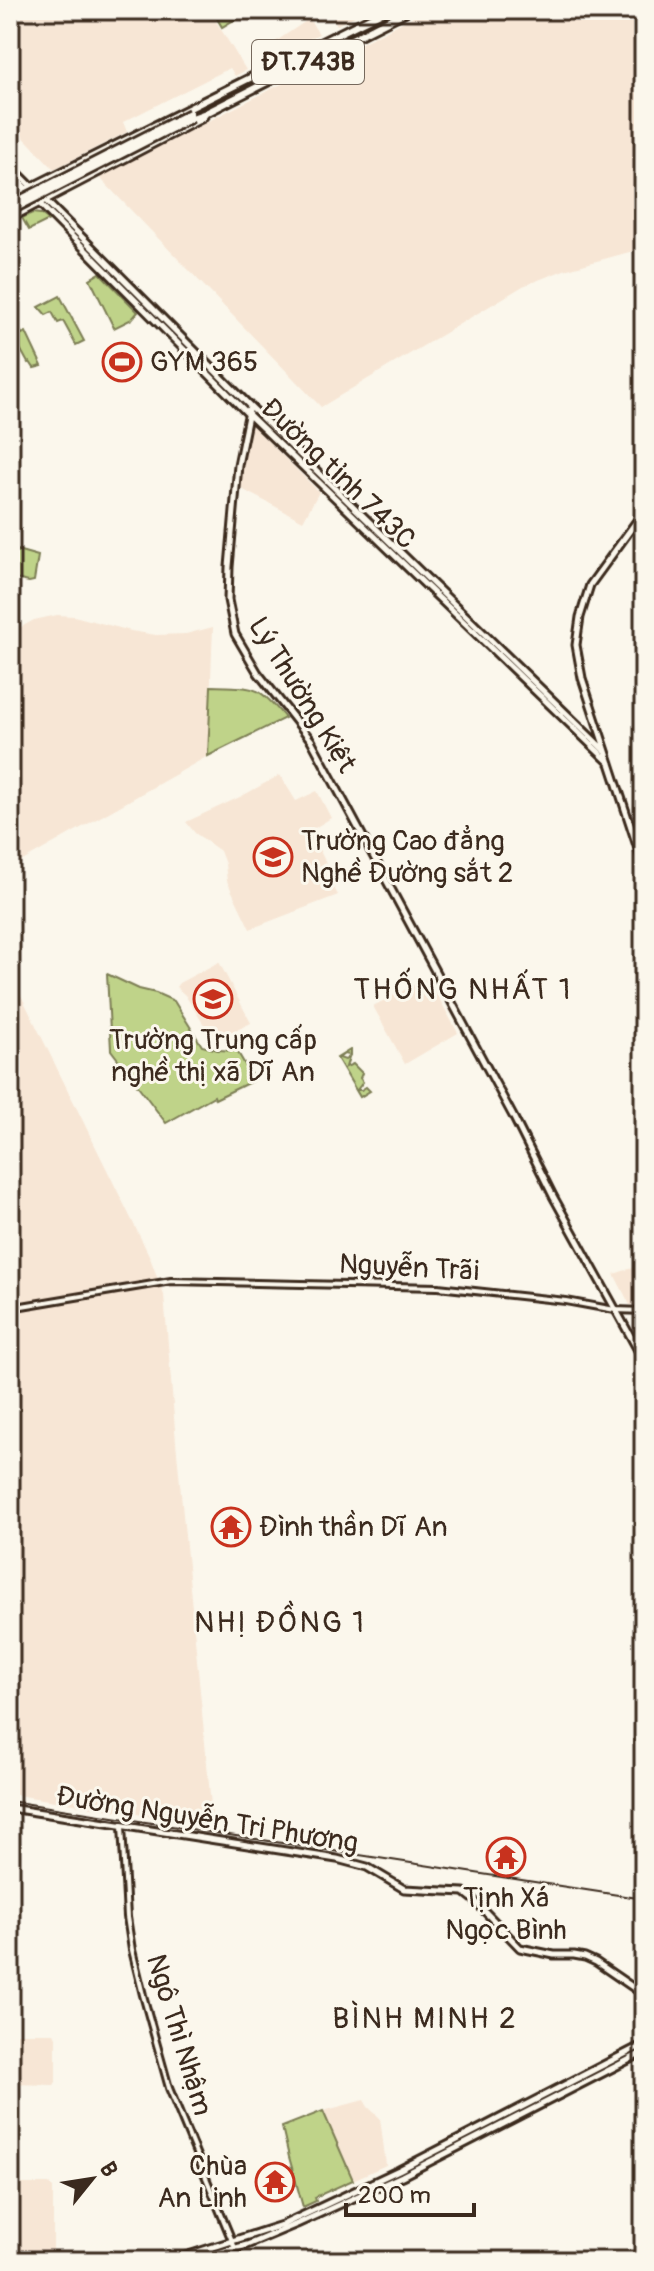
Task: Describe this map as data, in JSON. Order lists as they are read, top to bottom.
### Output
{
  "streets": {
    "main road": [
      "ĐT.743B",
      "Đường tỉnh 743C",
      "Lý Thường Kiệt",
      "Đường Nguyễn Tri Phương"
    ],
    "street": ["Nguyễn Trãi", "Ngô Thì Nhậm"]
  },
  "crossings": [
    ["ĐT.743B", "Đường tỉnh 743C"],
    ["Đường tỉnh 743C", "Lý Thường Kiệt"],
    ["Lý Thường Kiệt", "Nguyễn Trãi"],
    ["Đường Nguyễn Tri Phương", "Ngô Thì Nhậm"]
  ],
  "districts": ["THỐNG NHẤT 1", "NHỊ ĐỒNG 1", "BÌNH MINH 2"],
  "places": {
    "sports": ["GYM 365"],
    "school or university": ["Trường Cao đẳng Nghề Đường sắt 2", "Trường Trung cấp nghề thị xã Dĩ An"],
    "temple": ["Đình thần Dĩ An", "Tịnh Xá Ngọc Bình", "Chùa An Linh"]
  },
  "scale_bar": "200 m",
  "north": "top right"
}
